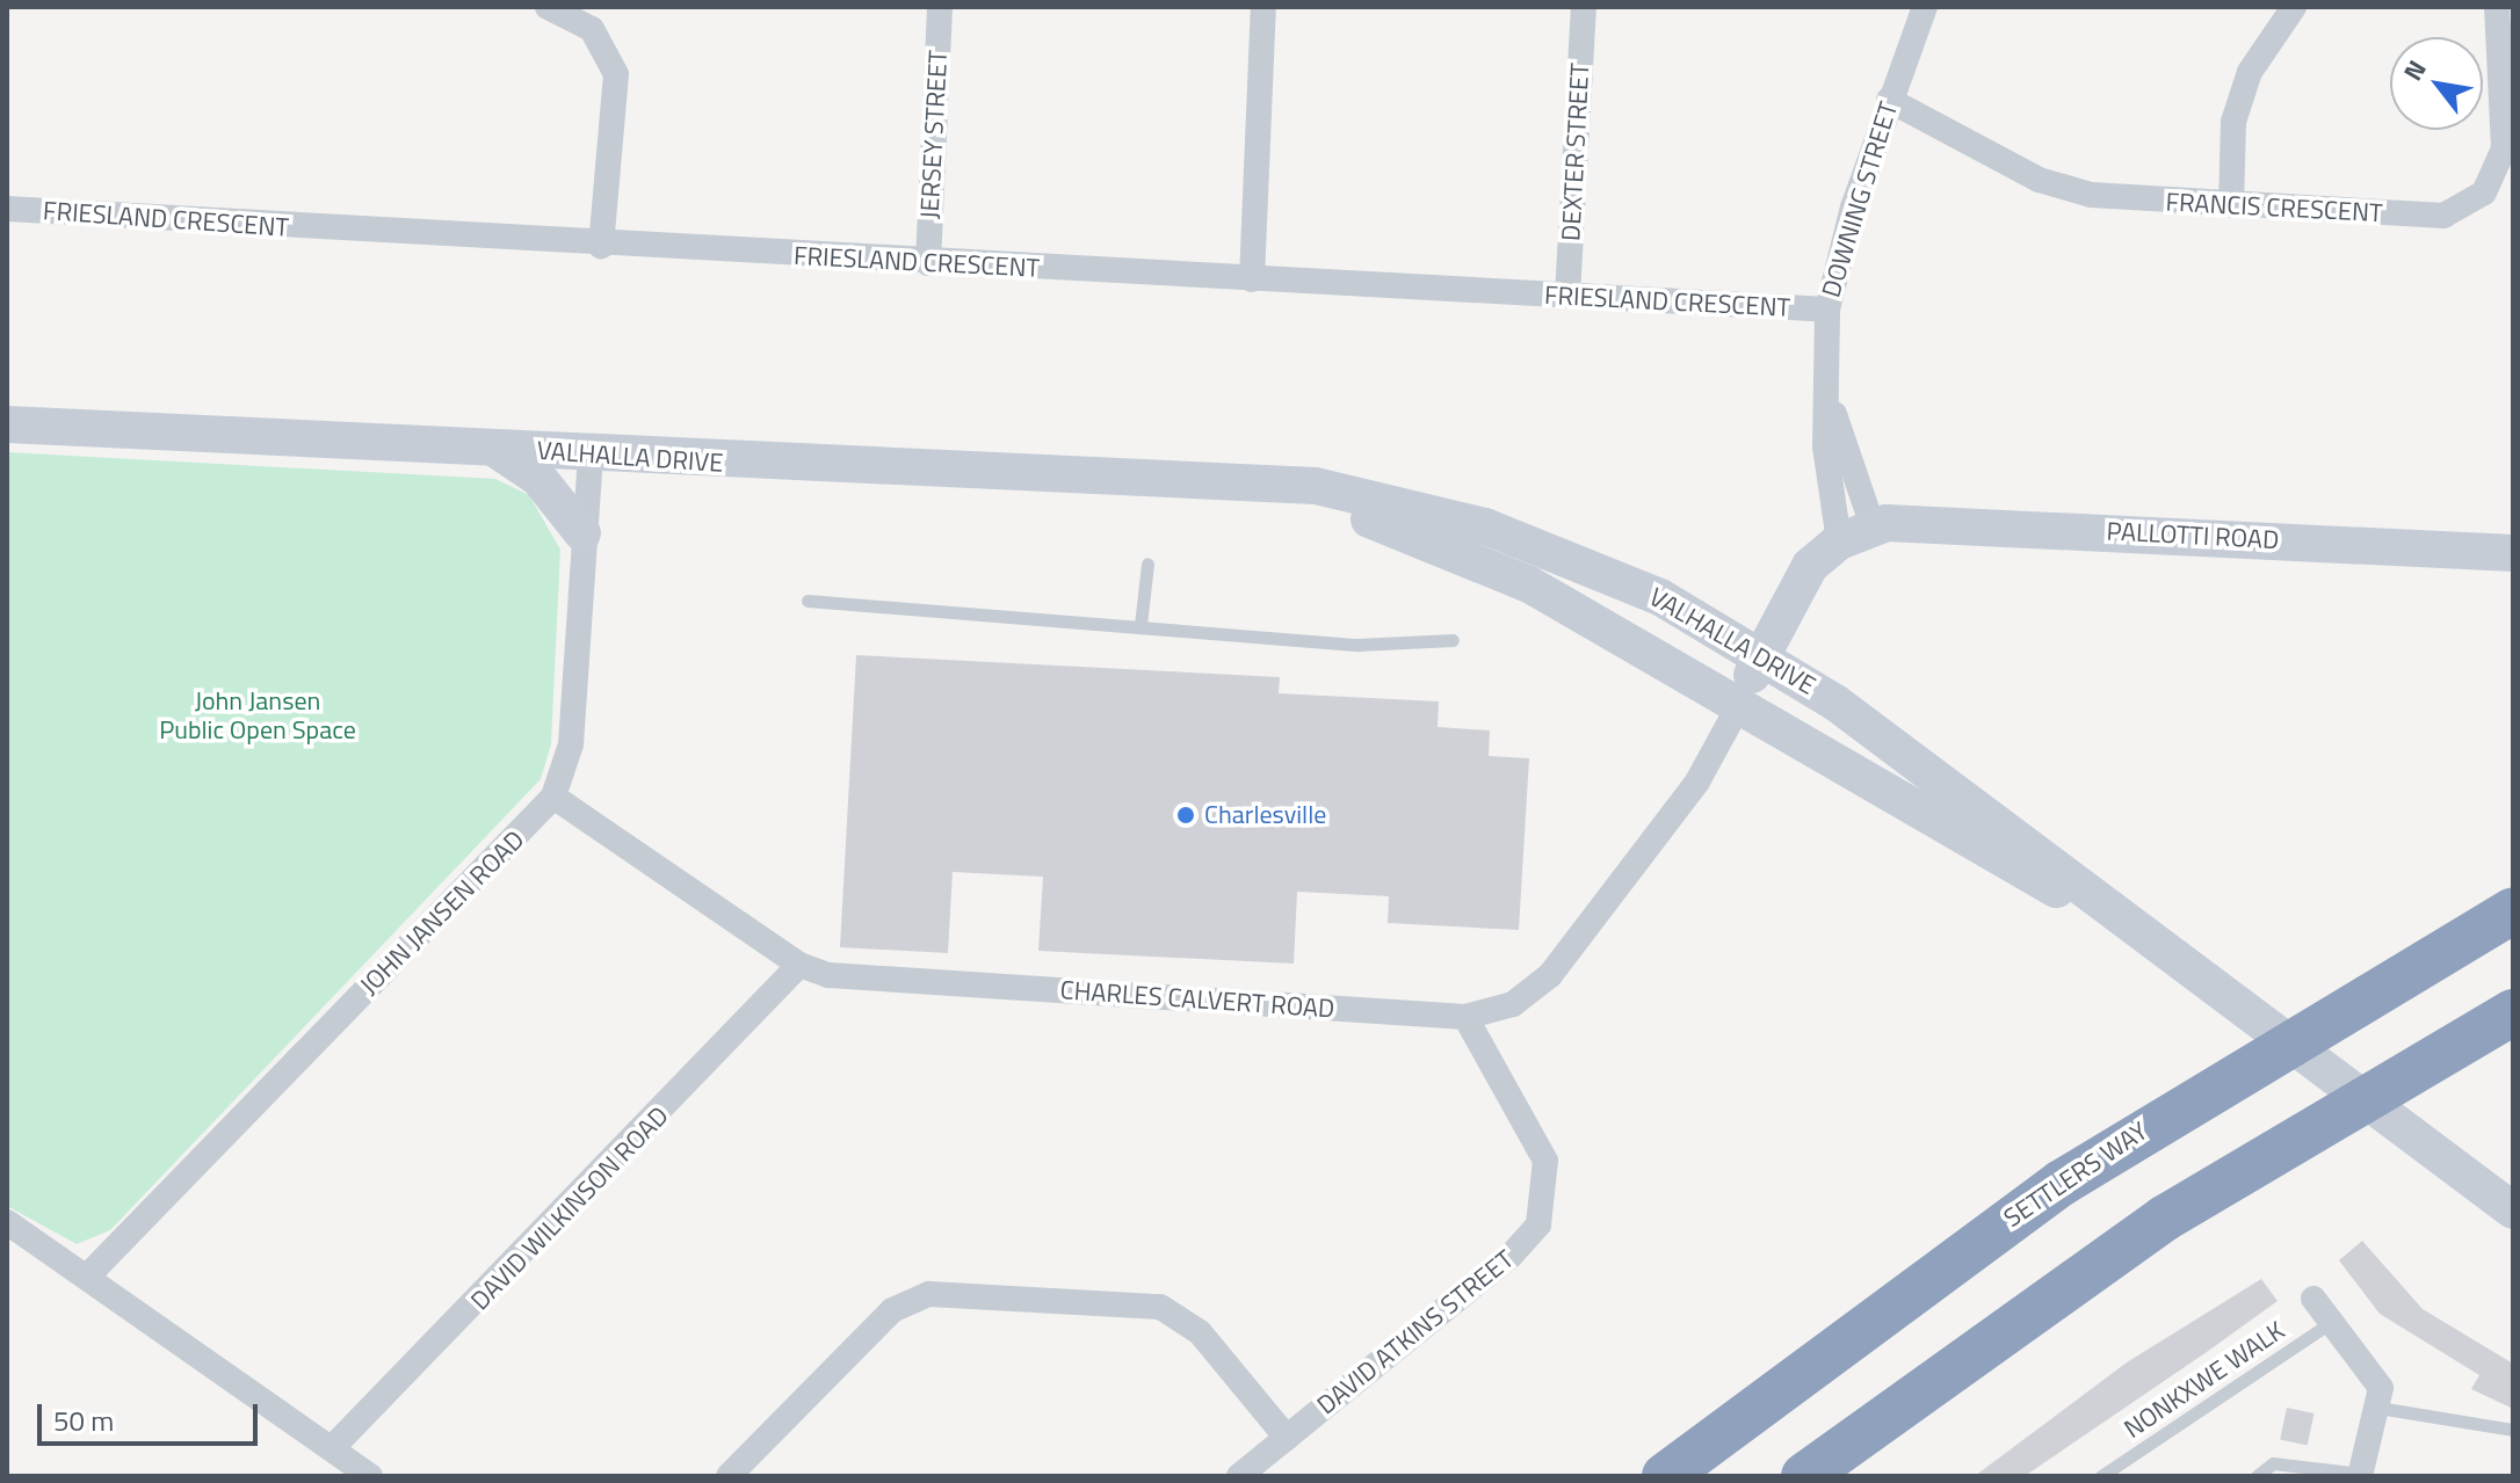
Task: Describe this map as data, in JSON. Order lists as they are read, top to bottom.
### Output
{
  "streets": {
    "highway": ["SETTLERS WAY"],
    "main road": ["VALHALLA DRIVE", "PALLOTTI ROAD"],
    "street": [
      "JERSEY STREET",
      "DEXTER STREET",
      "DOWNING STREET",
      "FRANCIS CRESCENT",
      "FRIESLAND CRESCENT",
      "JOHN JANSEN ROAD",
      "CHARLES CALVERT ROAD",
      "DAVID WILKINSON ROAD",
      "DAVID ATKINS STREET"
    ],
    "lane": ["NONKXWE WALK"]
  },
  "crossings": [
    ["JERSEY STREET", "FRIESLAND CRESCENT"],
    ["DEXTER STREET", "FRIESLAND CRESCENT"],
    ["DOWNING STREET", "FRANCIS CRESCENT"],
    ["DOWNING STREET", "FRIESLAND CRESCENT"],
    ["DOWNING STREET", "PALLOTTI ROAD"],
    ["VALHALLA DRIVE", "JOHN JANSEN ROAD"],
    ["VALHALLA DRIVE", "CHARLES CALVERT ROAD"],
    ["JOHN JANSEN ROAD", "CHARLES CALVERT ROAD"],
    ["CHARLES CALVERT ROAD", "DAVID WILKINSON ROAD"],
    ["CHARLES CALVERT ROAD", "DAVID ATKINS STREET"]
  ],
  "parks": ["John Jansen Public Open Space"],
  "places": ["Charlesville"],
  "scale_bar": "50 m",
  "north": "top left"
}
